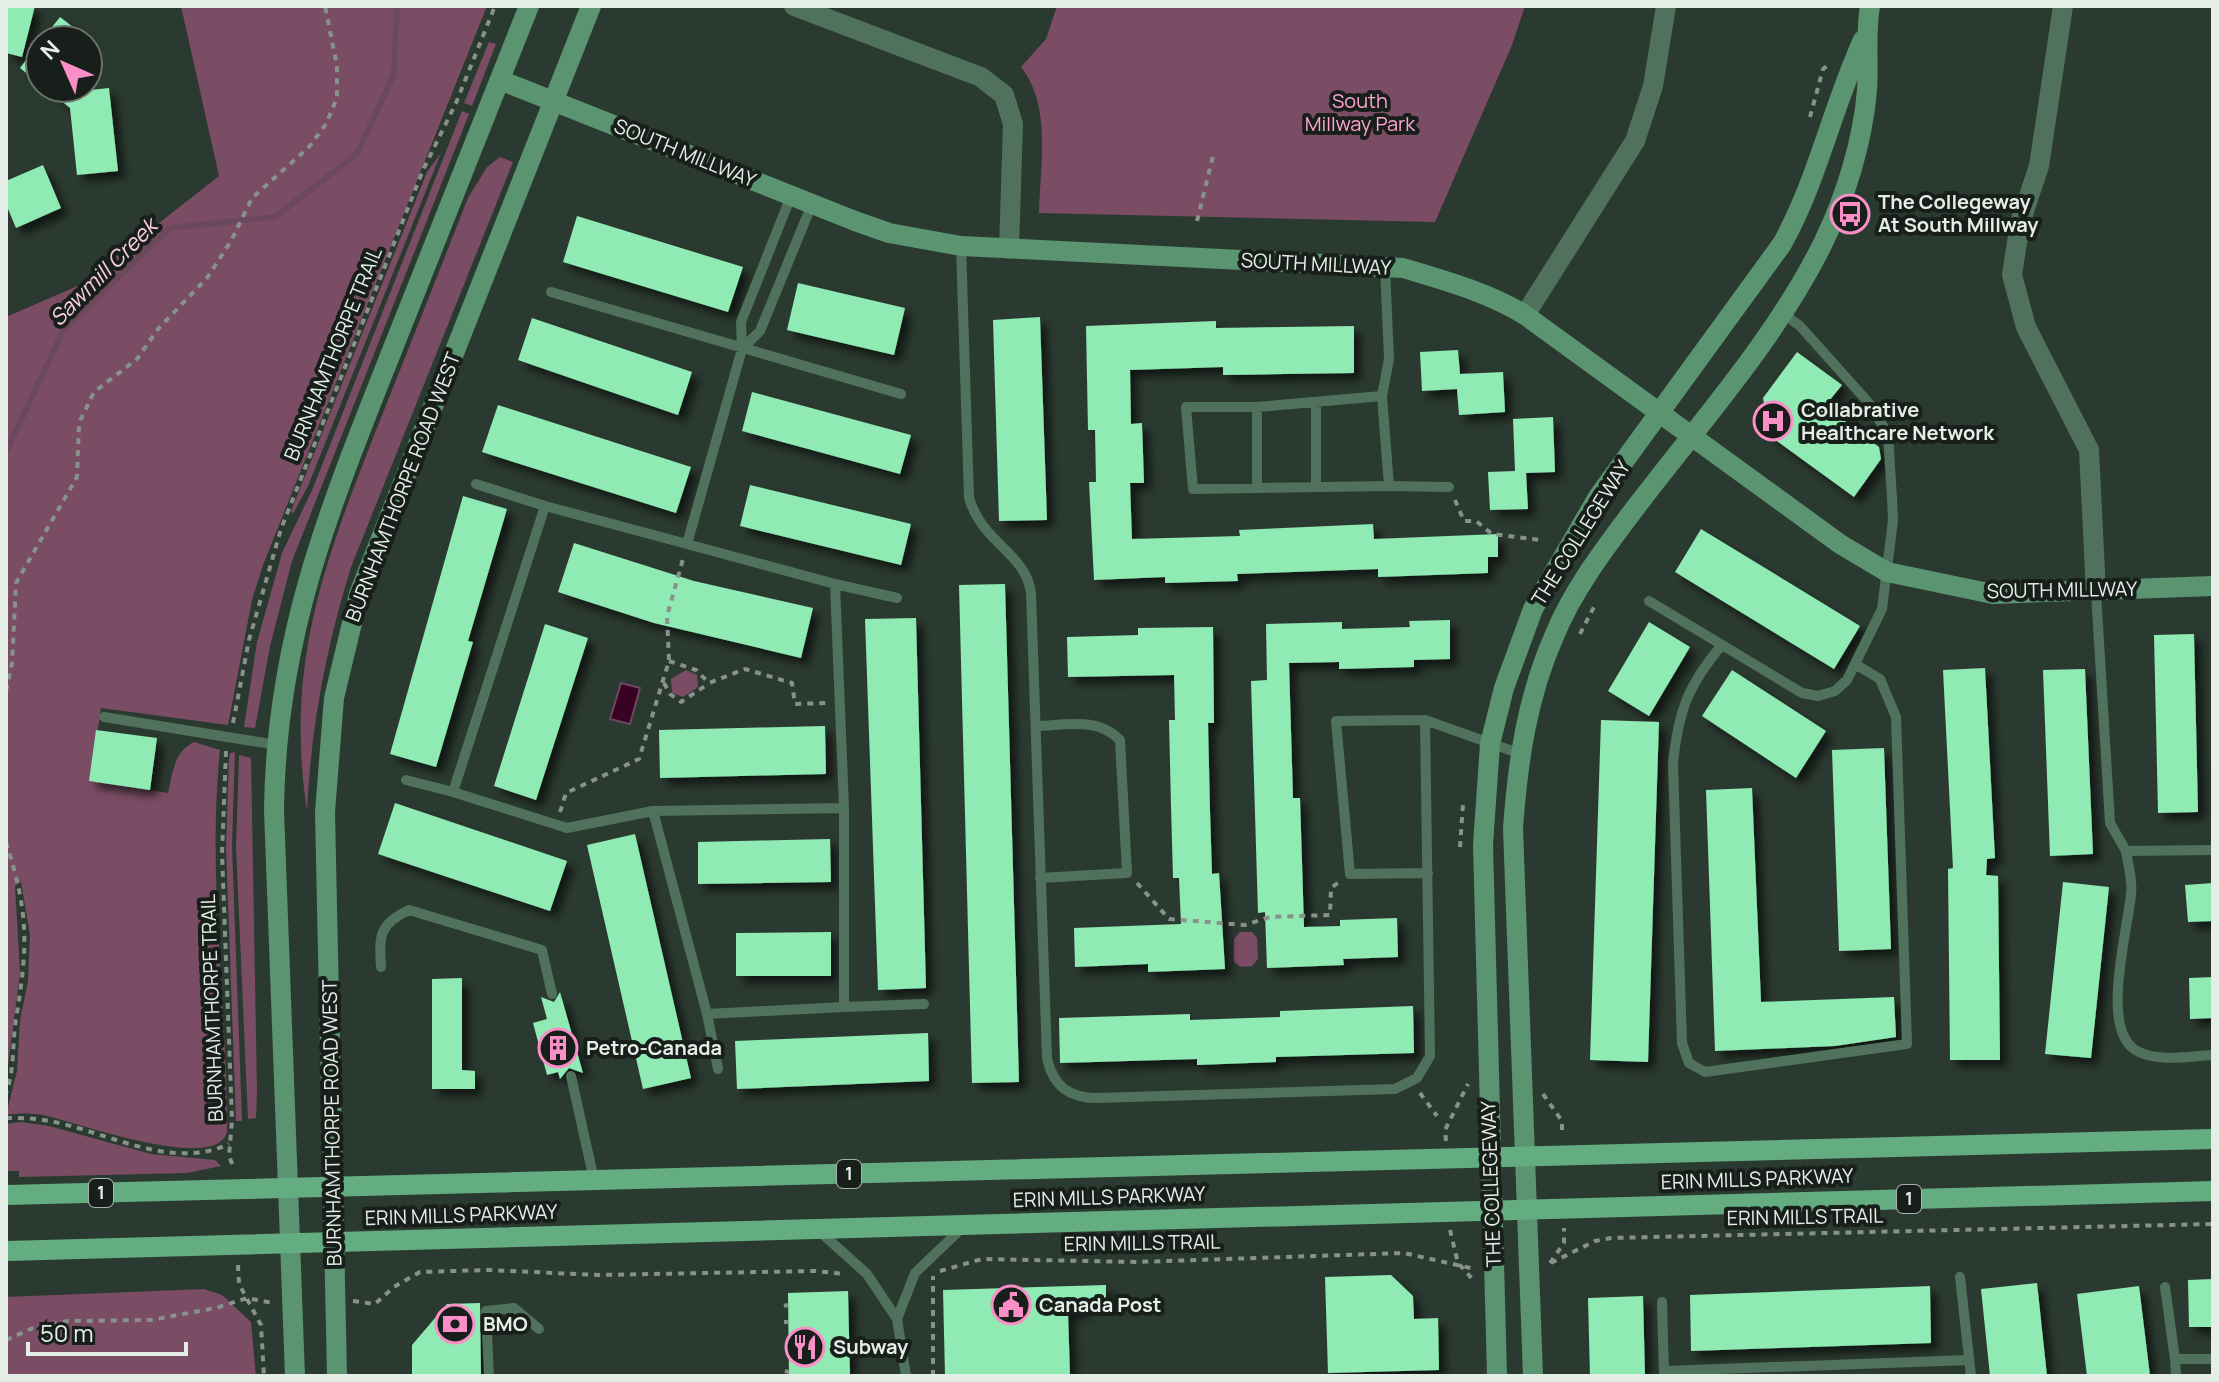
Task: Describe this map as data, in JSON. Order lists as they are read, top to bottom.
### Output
{
  "streets": {
    "main road": ["1", "ERIN MILLS PARKWAY"],
    "street": ["SOUTH MILLWAY", "BURNHAMTHORPE ROAD WEST", "THE COLLEGEWAY"],
    "path": ["BURNHAMTHORPE TRAIL", "ERIN MILLS TRAIL"]
  },
  "crossings": [
    ["SOUTH MILLWAY", "BURNHAMTHORPE ROAD WEST"],
    ["SOUTH MILLWAY", "THE COLLEGEWAY"],
    ["BURNHAMTHORPE ROAD WEST", "ERIN MILLS PARKWAY"],
    ["THE COLLEGEWAY", "ERIN MILLS PARKWAY"]
  ],
  "water": ["Sawmill Creek"],
  "parks": ["South Millway Park"],
  "places": {
    "bus stop": ["The Collegeway At South Millway"],
    "hospital": ["Collabrative Healthcare Network"],
    "building": ["Petro-Canada"],
    "public building": ["Canada Post"],
    "bank": ["BMO"],
    "restaurant": ["Subway"]
  },
  "scale_bar": "50 m",
  "north": "top left"
}
